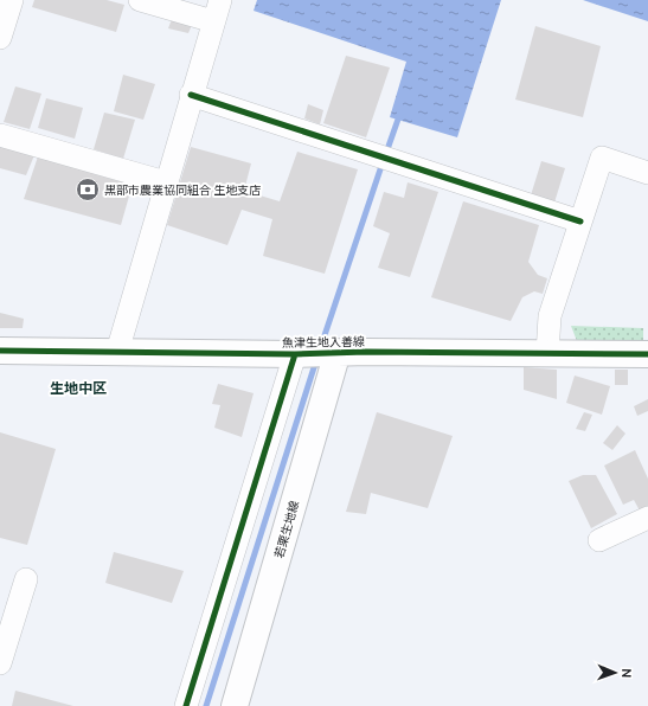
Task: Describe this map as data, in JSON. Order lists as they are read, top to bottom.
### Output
{
  "streets": {
    "main road": ["魚津生地入善線", "若栗生地線"]
  },
  "crossings": [
    ["魚津生地入善線", "若栗生地線"]
  ],
  "districts": ["生地中区"],
  "places": {
    "bank": ["黒部市農業協同組合 生地支店"]
  },
  "north": "right"
}
